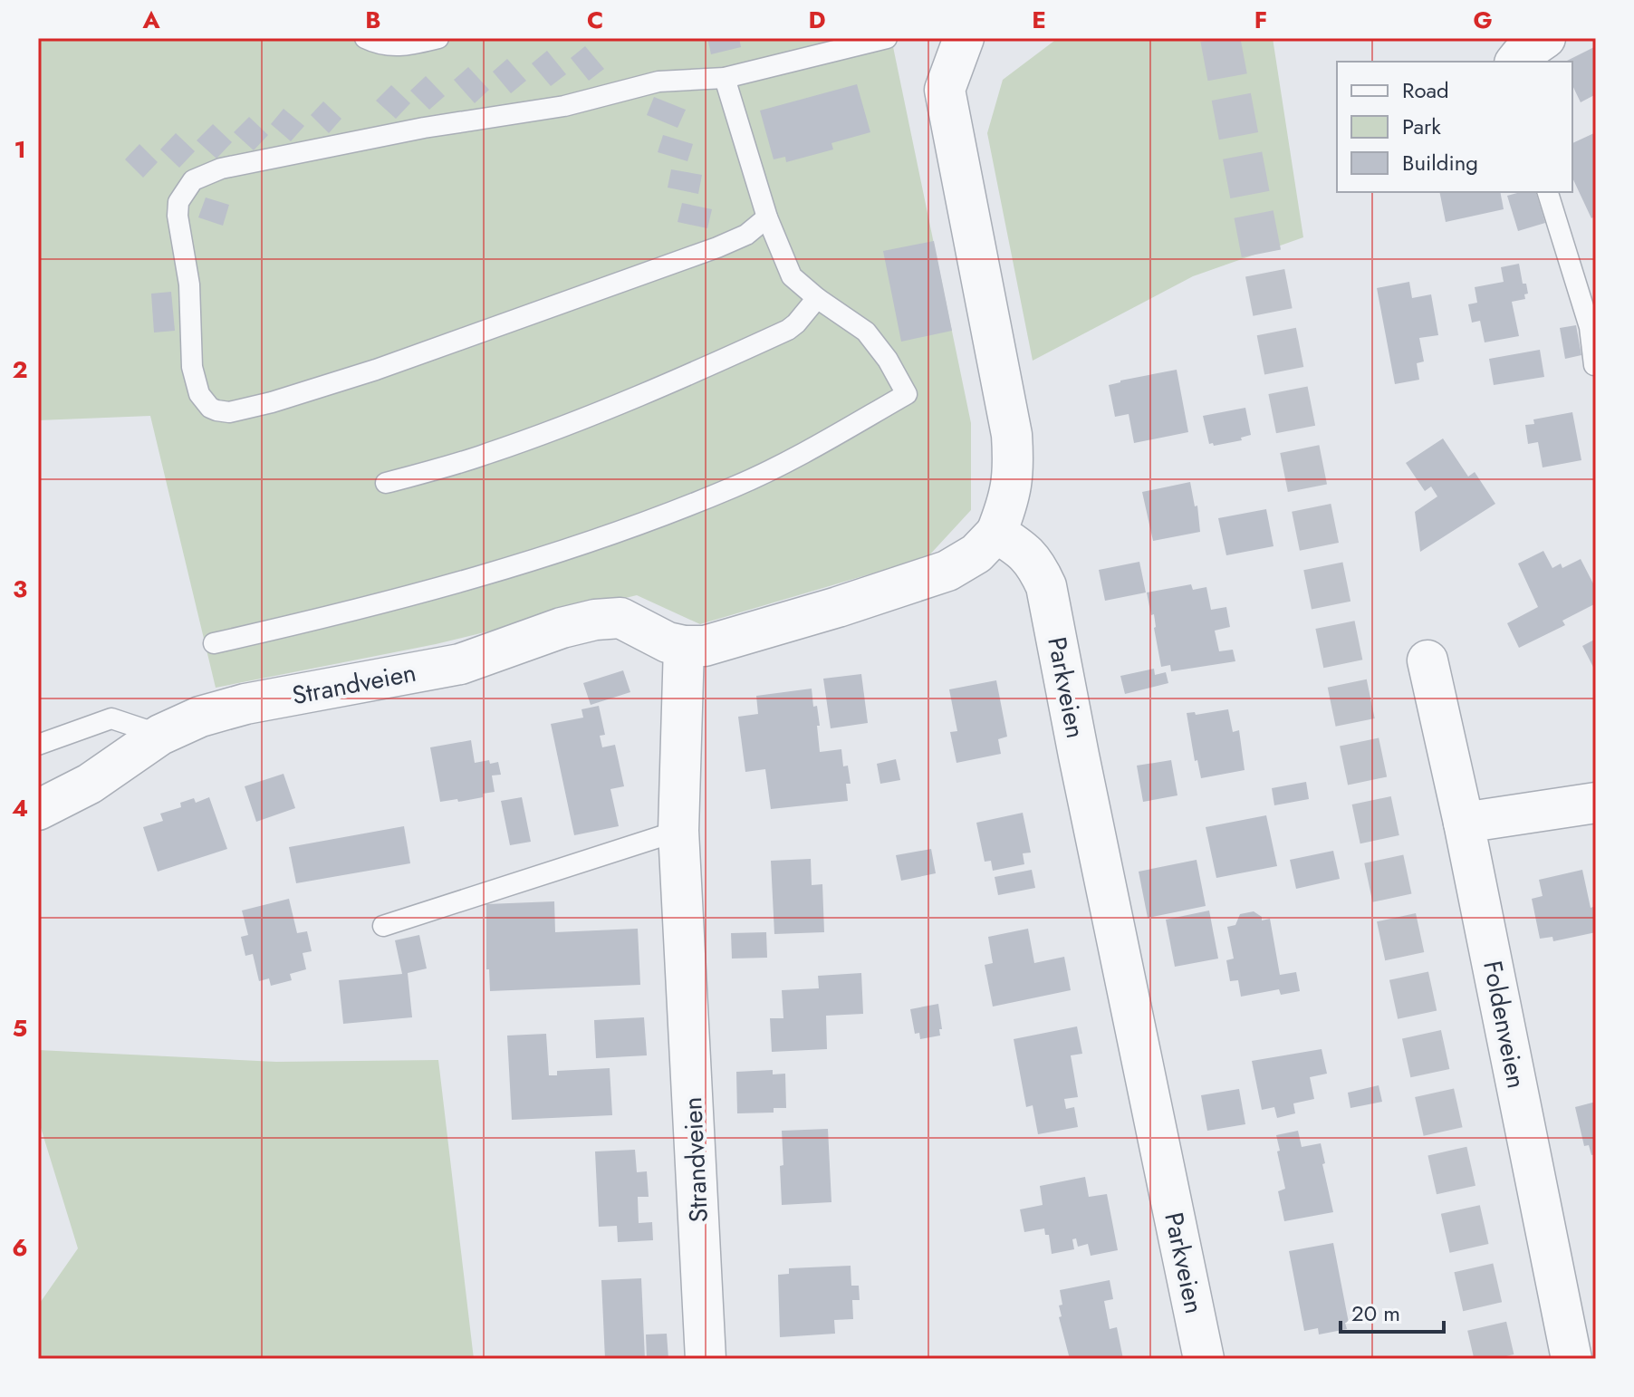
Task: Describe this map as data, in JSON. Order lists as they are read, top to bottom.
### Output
{
  "streets": {
    "street": ["Strandveien", "Parkveien", "Foldenveien"]
  },
  "crossings": [
    ["Strandveien", "Parkveien"]
  ],
  "legend": ["Road", "Park", "Building"],
  "scale_bar": "20 m",
  "grid": {
    "columns": [
      "A",
      "B",
      "C",
      "D",
      "E",
      "F",
      "G"
    ],
    "rows": [
      "1",
      "2",
      "3",
      "4",
      "5",
      "6"
    ]
  }
}
